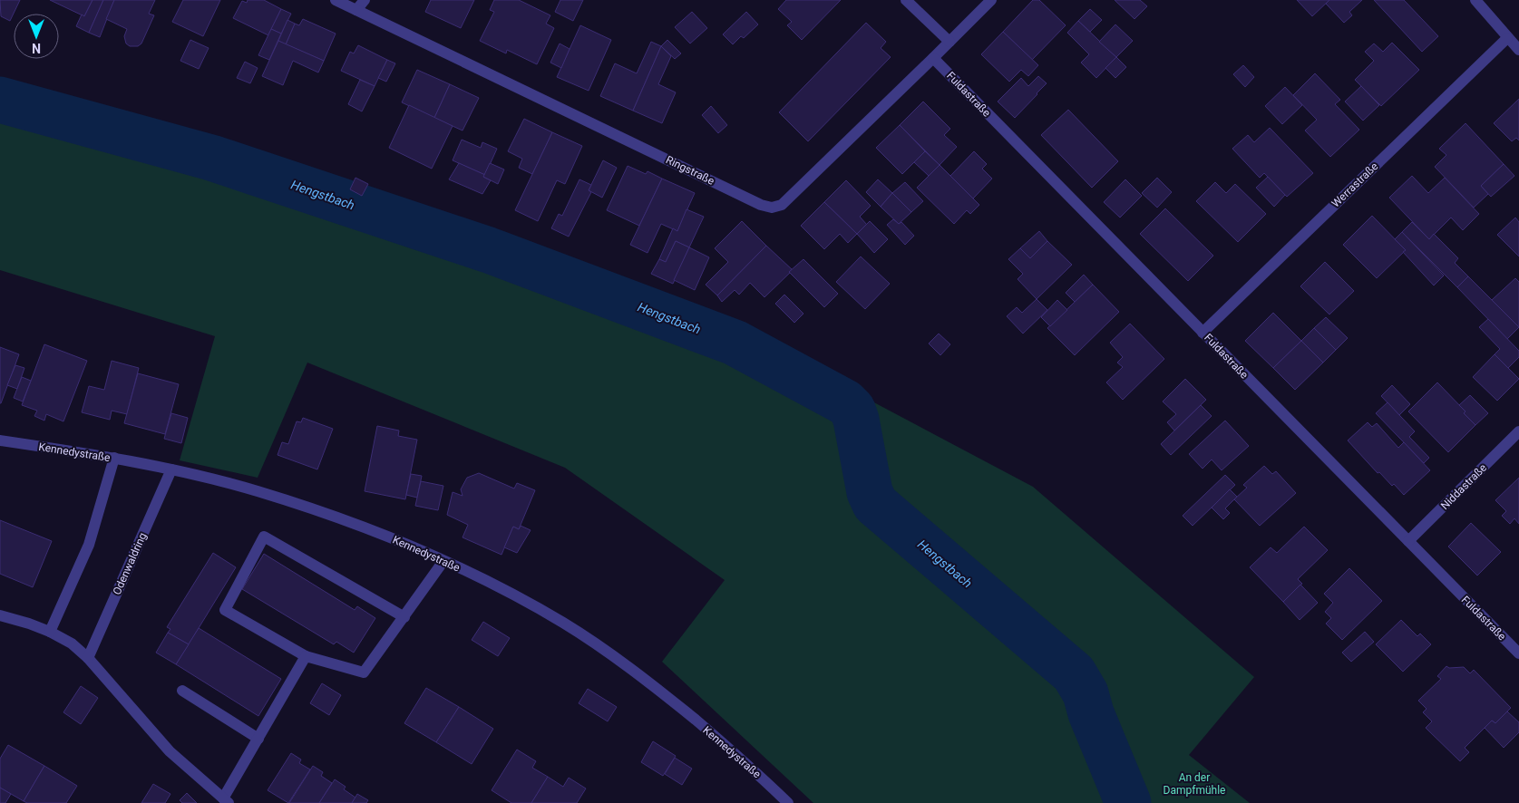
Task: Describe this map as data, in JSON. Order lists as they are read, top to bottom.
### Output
{
  "streets": {
    "street": [
      "Fuldastraße",
      "Ringstraße",
      "Werrastraße",
      "Kennedystraße",
      "Niddastraße",
      "Odenwaldring"
    ]
  },
  "crossings": [
    ["Fuldastraße", "Ringstraße"],
    ["Fuldastraße", "Werrastraße"],
    ["Fuldastraße", "Niddastraße"],
    ["Kennedystraße", "Odenwaldring"]
  ],
  "water": ["Hengstbach"],
  "parks": ["An der Dampfmühle"],
  "north": "bottom"
}
